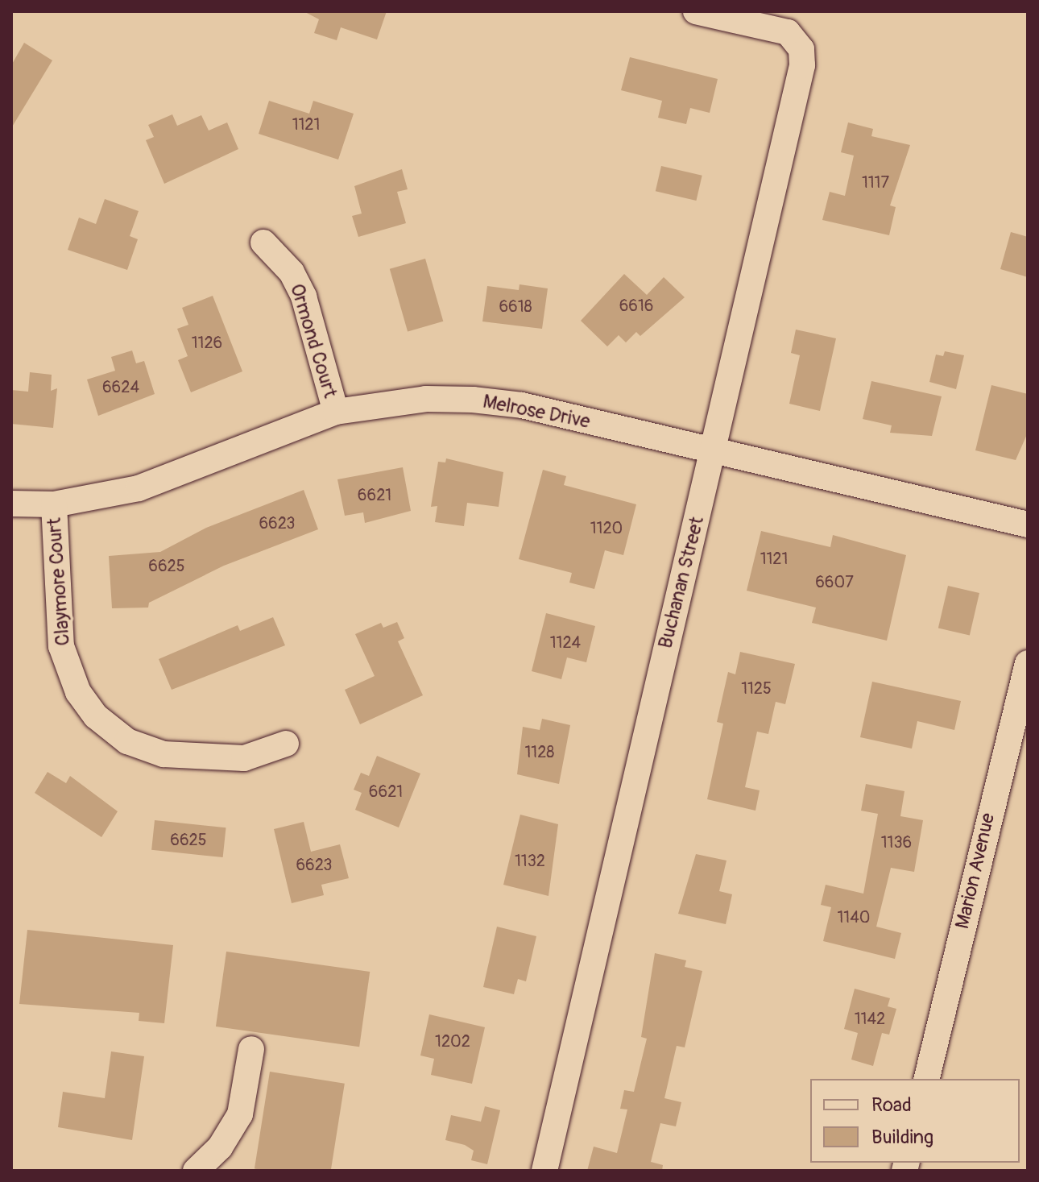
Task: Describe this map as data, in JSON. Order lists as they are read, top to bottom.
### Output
{
  "streets": {
    "street": [
      "Ormond Court",
      "Melrose Drive",
      "Claymore Court",
      "Buchanan Street",
      "Marion Avenue"
    ]
  },
  "crossings": [
    ["Ormond Court", "Melrose Drive"],
    ["Melrose Drive", "Claymore Court"],
    ["Melrose Drive", "Buchanan Street"]
  ],
  "house_numbers": [
    "1121",
    "1117",
    "6616",
    "6618",
    "1126",
    "6624",
    "6621",
    "6623",
    "1120",
    "1121",
    "6625",
    "6607",
    "1124",
    "1125",
    "1128",
    "6621",
    "6625",
    "1136",
    "1132",
    "6623",
    "1140",
    "1142",
    "1202"
  ],
  "legend": ["Road", "Building"]
}
